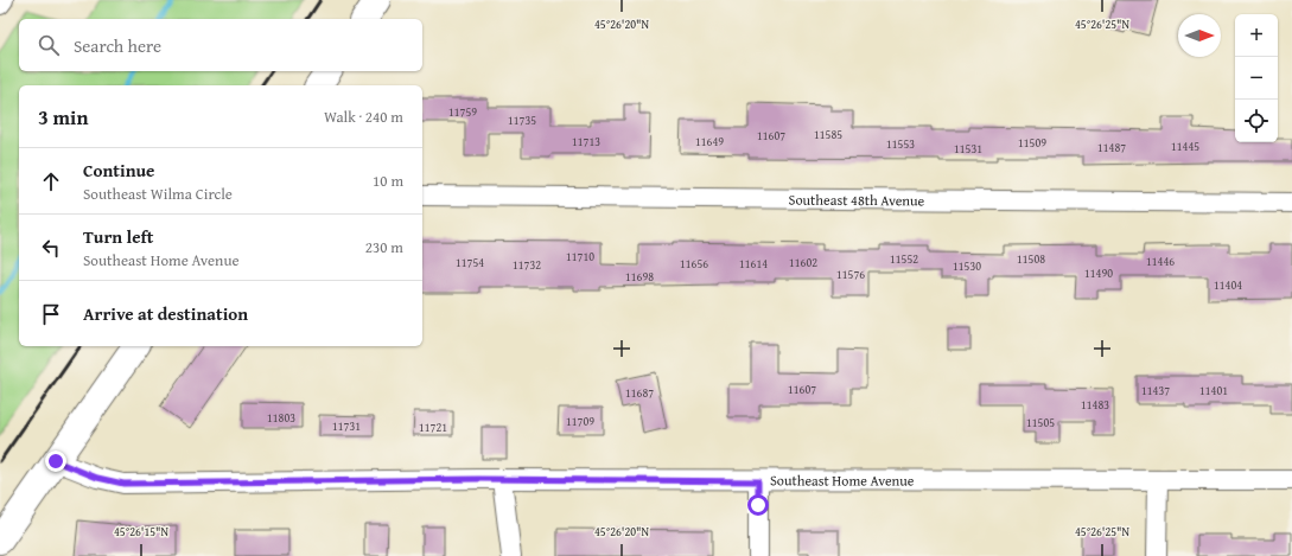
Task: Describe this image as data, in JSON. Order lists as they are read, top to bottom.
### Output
{
  "streets": {
    "street": ["Southeast 48th Avenue", "Southeast Home Avenue"]
  },
  "house_numbers": [
    "11759",
    "11735",
    "11585",
    "11607",
    "11713",
    "11649",
    "11509",
    "11553",
    "11445",
    "11487",
    "11531",
    "11710",
    "11552",
    "11508",
    "11446",
    "11754",
    "11602",
    "11656",
    "11614",
    "11732",
    "11530",
    "11490",
    "11576",
    "11698",
    "11404",
    "11607",
    "11437",
    "11401",
    "11687",
    "11483",
    "11803",
    "11709",
    "11505",
    "11731",
    "11721"
  ],
  "north": "right",
  "page": {
    "map_buttons": ["+", "−"],
    "search": "Search here",
    "heading": ["3 min", "Walk · 240 m"],
    "list": [
      ["Continue", "Southeast Wilma Circle", "10 m"],
      ["Turn left", "Southeast Home Avenue", "230 m"],
      "Arrive at destination"
    ]
  },
  "coordinates": ["45°26'20\"N", "45°26'25\"N", "45°26'15\"N"]
}
